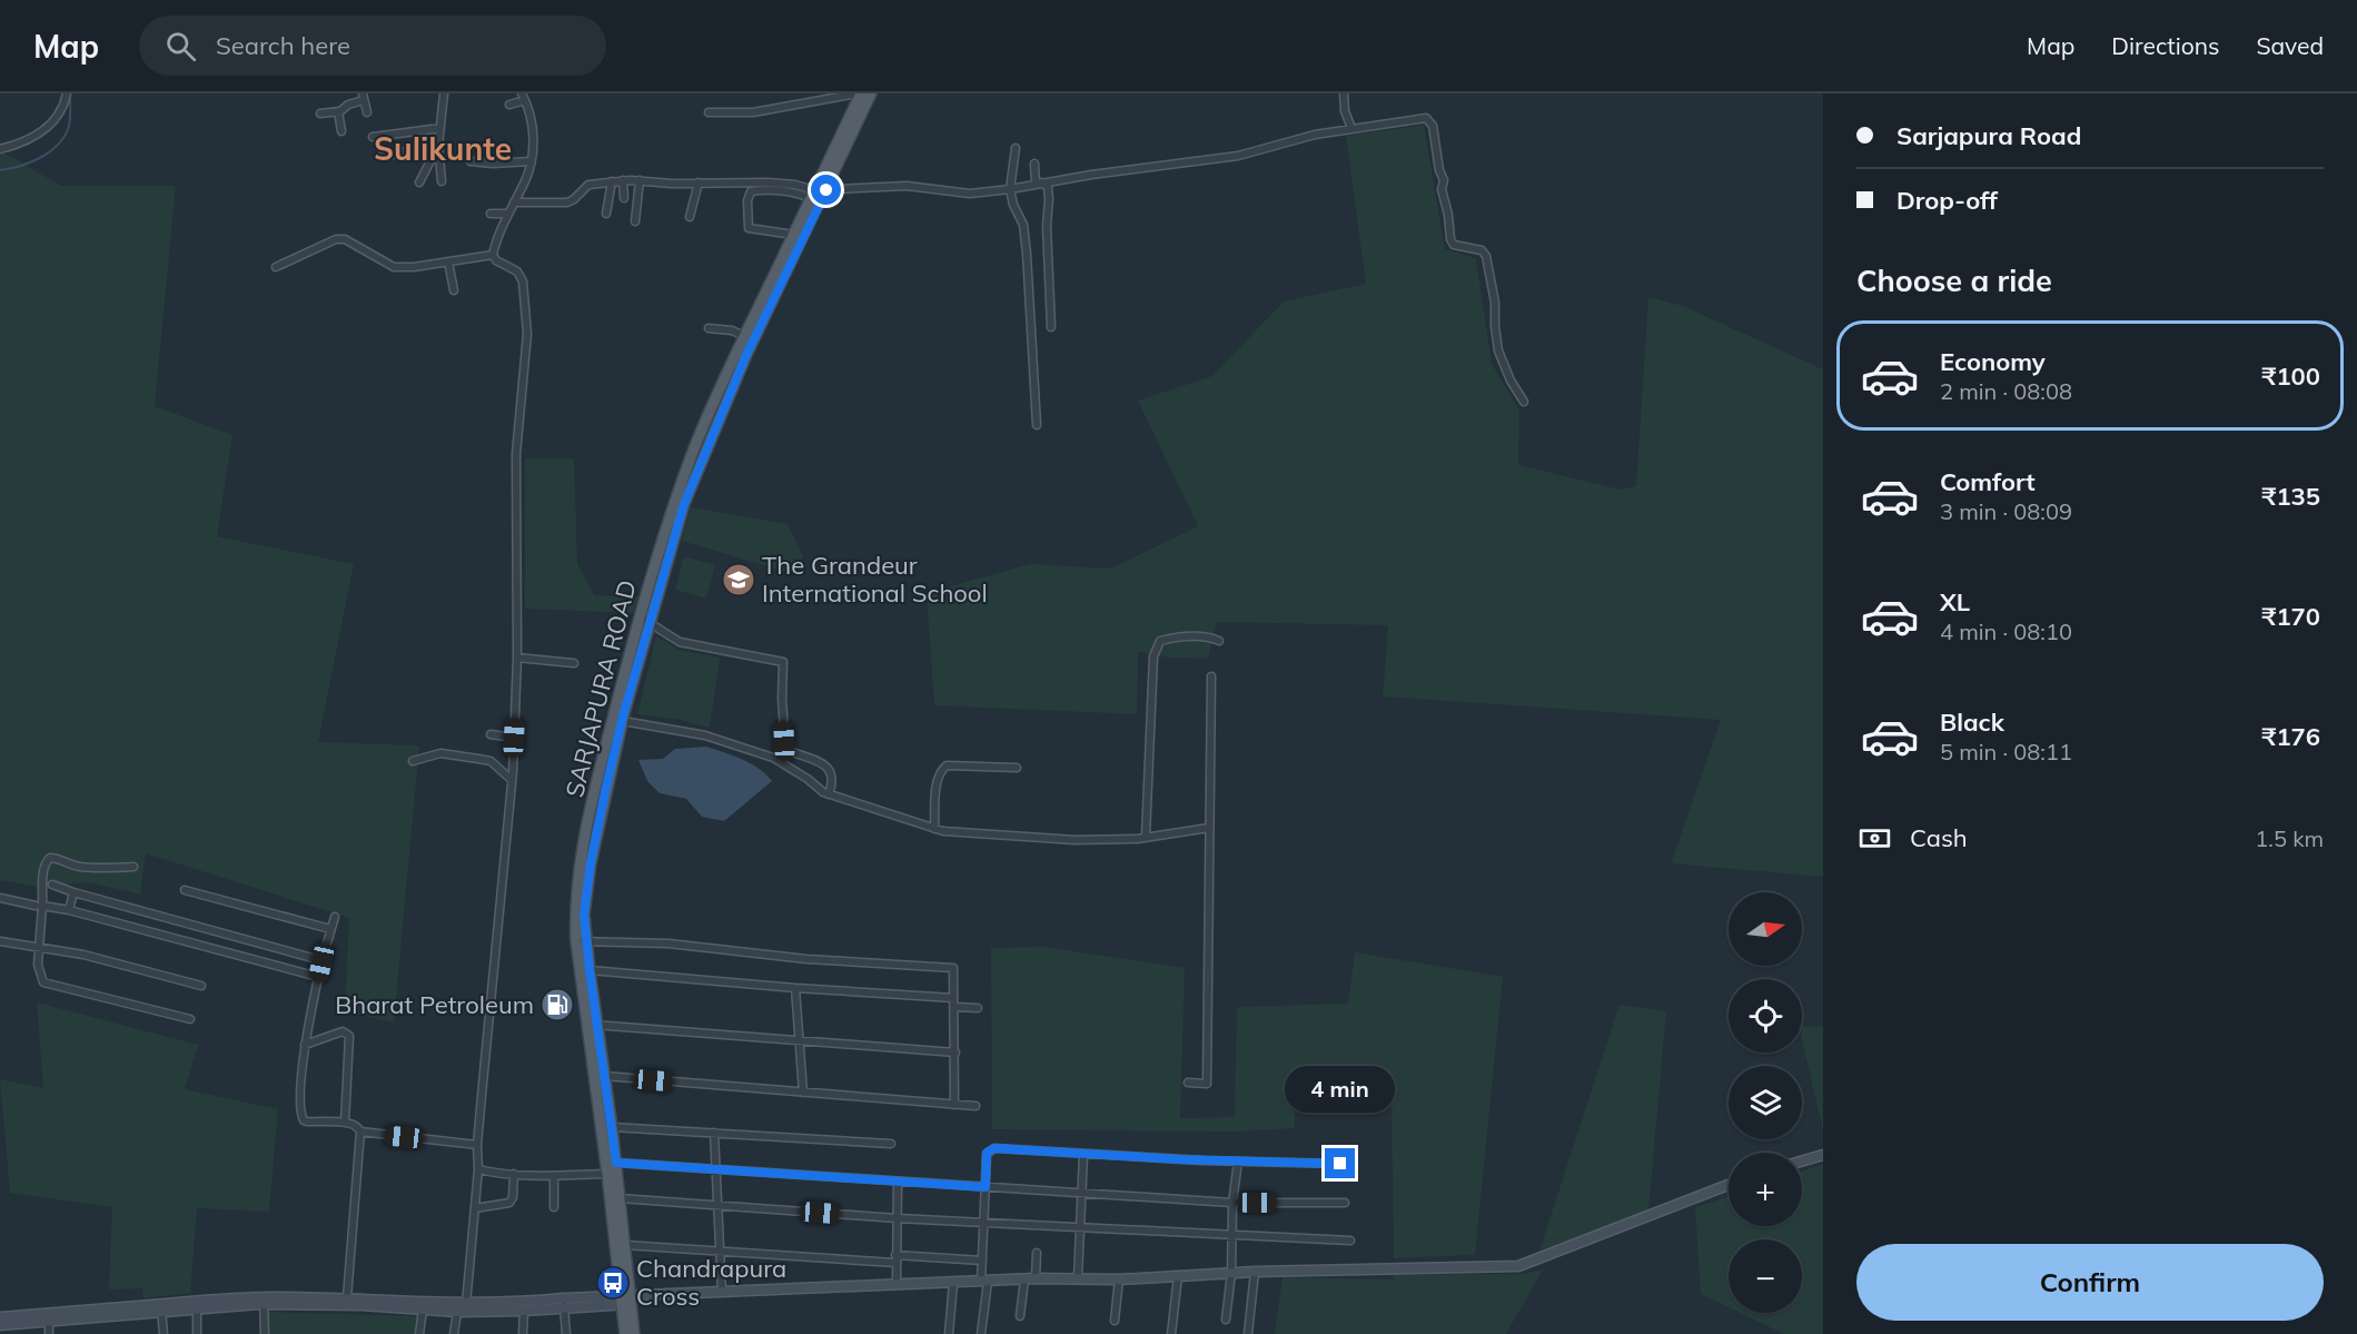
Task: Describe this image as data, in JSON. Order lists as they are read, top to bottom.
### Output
{
  "streets": {
    "main road": ["SARJAPURA ROAD"]
  },
  "districts": ["Sulikunte"],
  "places": {
    "school or university": ["The Grandeur International School"],
    "fuel station": ["Bharat Petroleum"],
    "bus stop": ["Chandrapura Cross"]
  },
  "north": "right",
  "page": {
    "header": "Map",
    "search": "Search here",
    "nav": ["Map", "Directions", "Saved"],
    "banner": ["Sarjapura Road", "Drop-off"],
    "heading": "Choose a ride",
    "list": [
      {
        "name": "Economy",
        "note": "2 min · 08:08",
        "value": "₹100"
      },
      {
        "name": "Comfort",
        "note": "3 min · 08:09",
        "value": "₹135"
      },
      {
        "name": "XL",
        "note": "4 min · 08:10",
        "value": "₹170"
      },
      {
        "name": "Black",
        "note": "5 min · 08:11",
        "value": "₹176"
      }
    ],
    "pay": ["Cash", "1.5 km"],
    "map_buttons": ["+", "−"],
    "bubble": "4 min",
    "buttons": "Confirm"
  }
}
